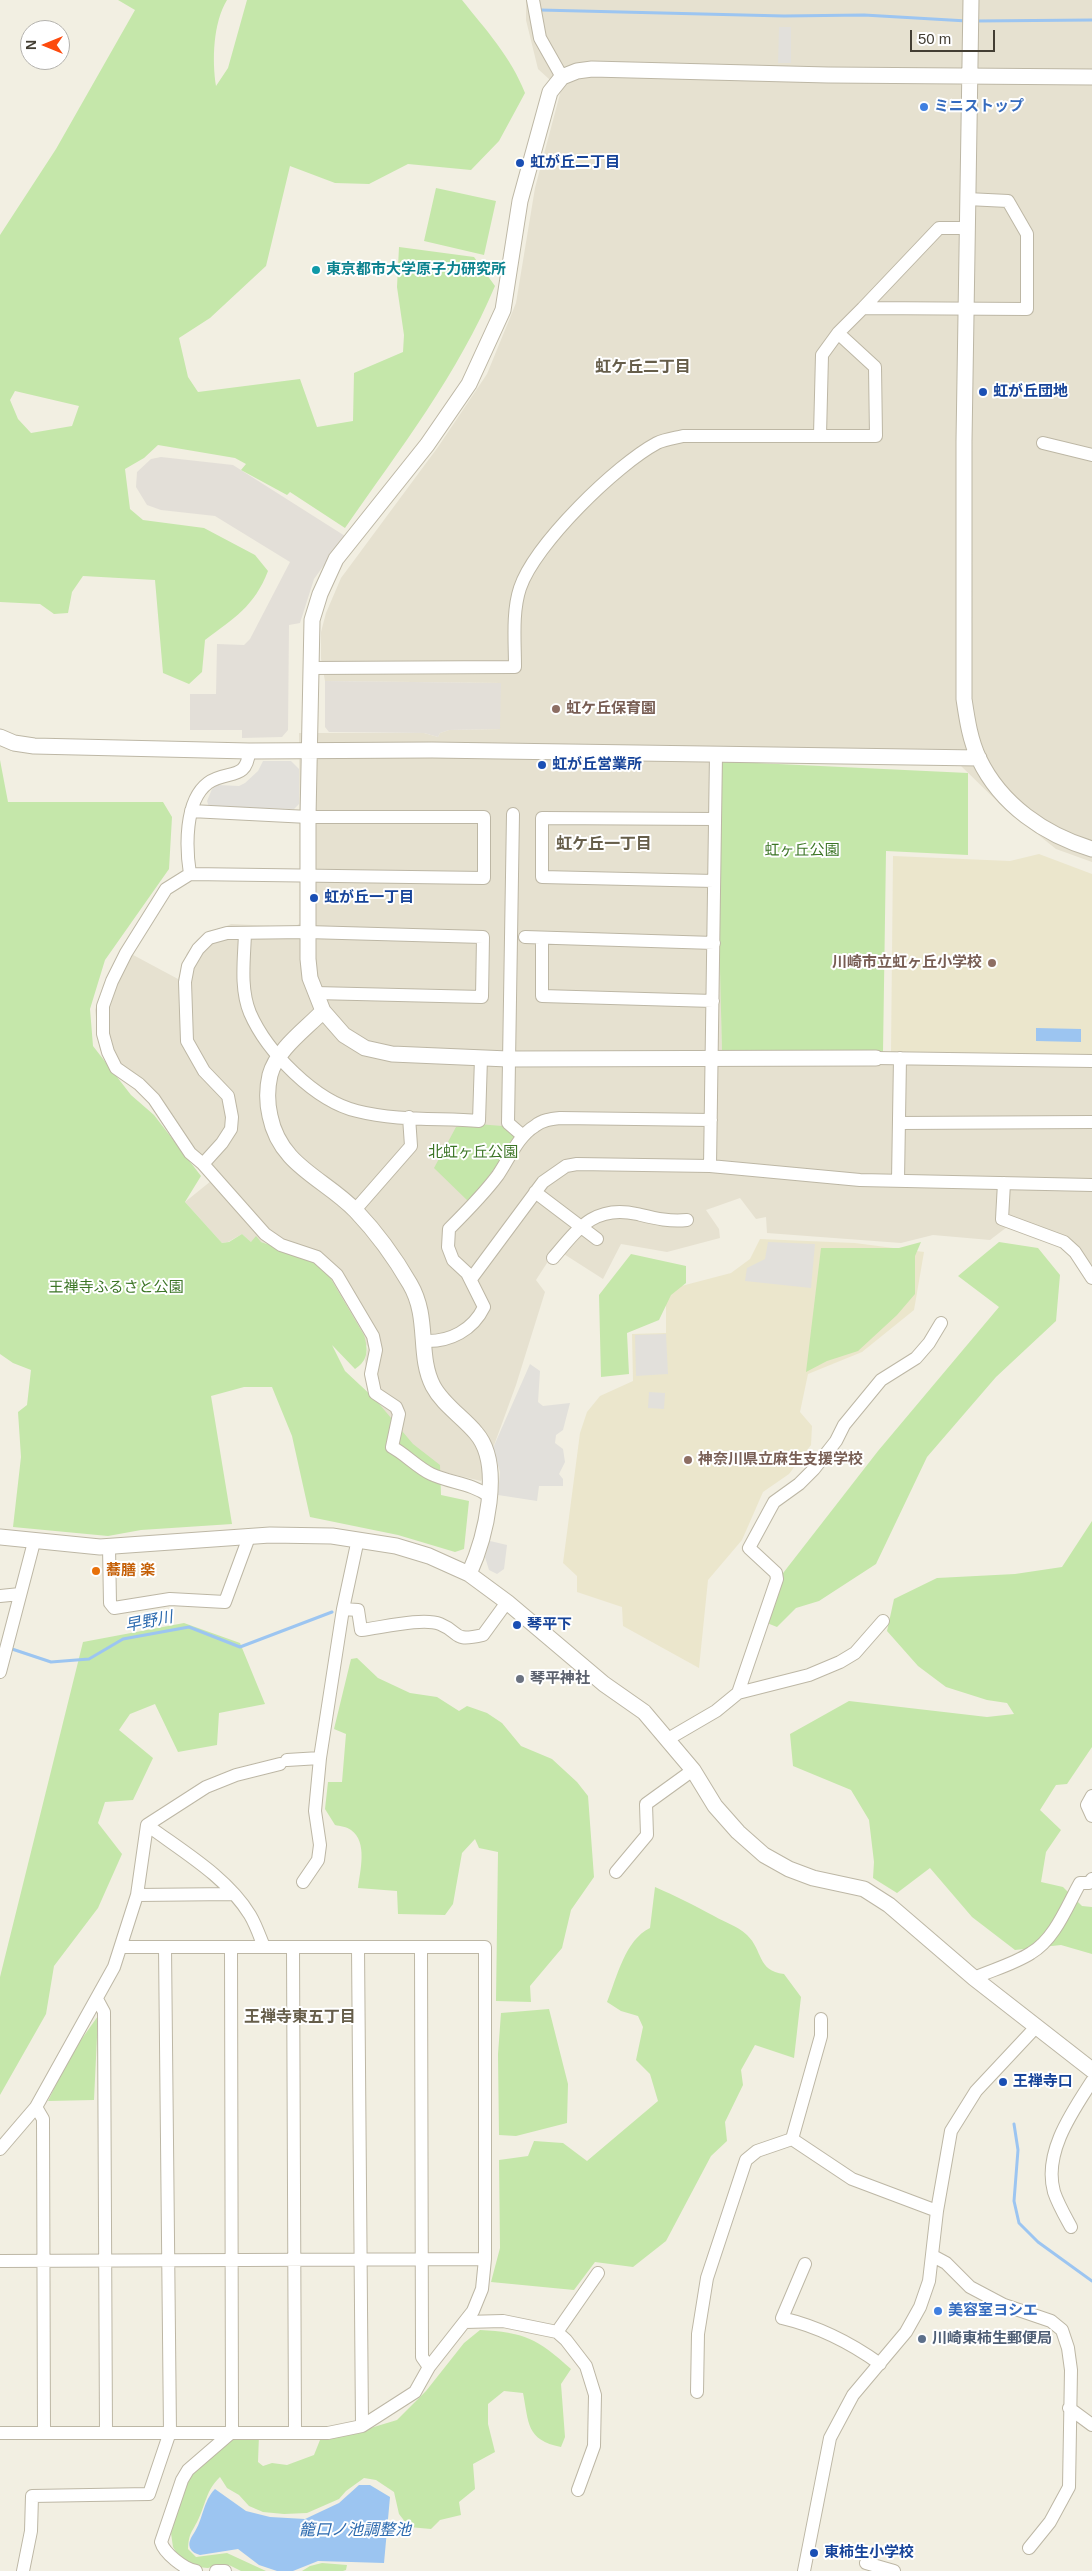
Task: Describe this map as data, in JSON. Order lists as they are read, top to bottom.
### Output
{
  "districts": ["虹ケ丘二丁目", "虹ケ丘一丁目", "王禅寺東五丁目"],
  "water": ["早野川", "籠口ノ池調整池"],
  "parks": ["虹ヶ丘公園", "北虹ヶ丘公園", "王禅寺ふるさと公園"],
  "places": [
    "ミニストップ",
    "虹が丘二丁目",
    "東京都市大学原子力研究所",
    "虹が丘団地",
    "虹ケ丘保育園",
    "虹が丘営業所",
    "虹が丘一丁目",
    "川崎市立虹ヶ丘小学校",
    "神奈川県立麻生支援学校",
    "蕎膳 楽",
    "琴平下",
    "琴平神社",
    "王禅寺口",
    "美容室ヨシエ",
    "川崎東柿生郵便局",
    "東柿生小学校"
  ],
  "scale_bar": "50 m",
  "north": "left"
}
